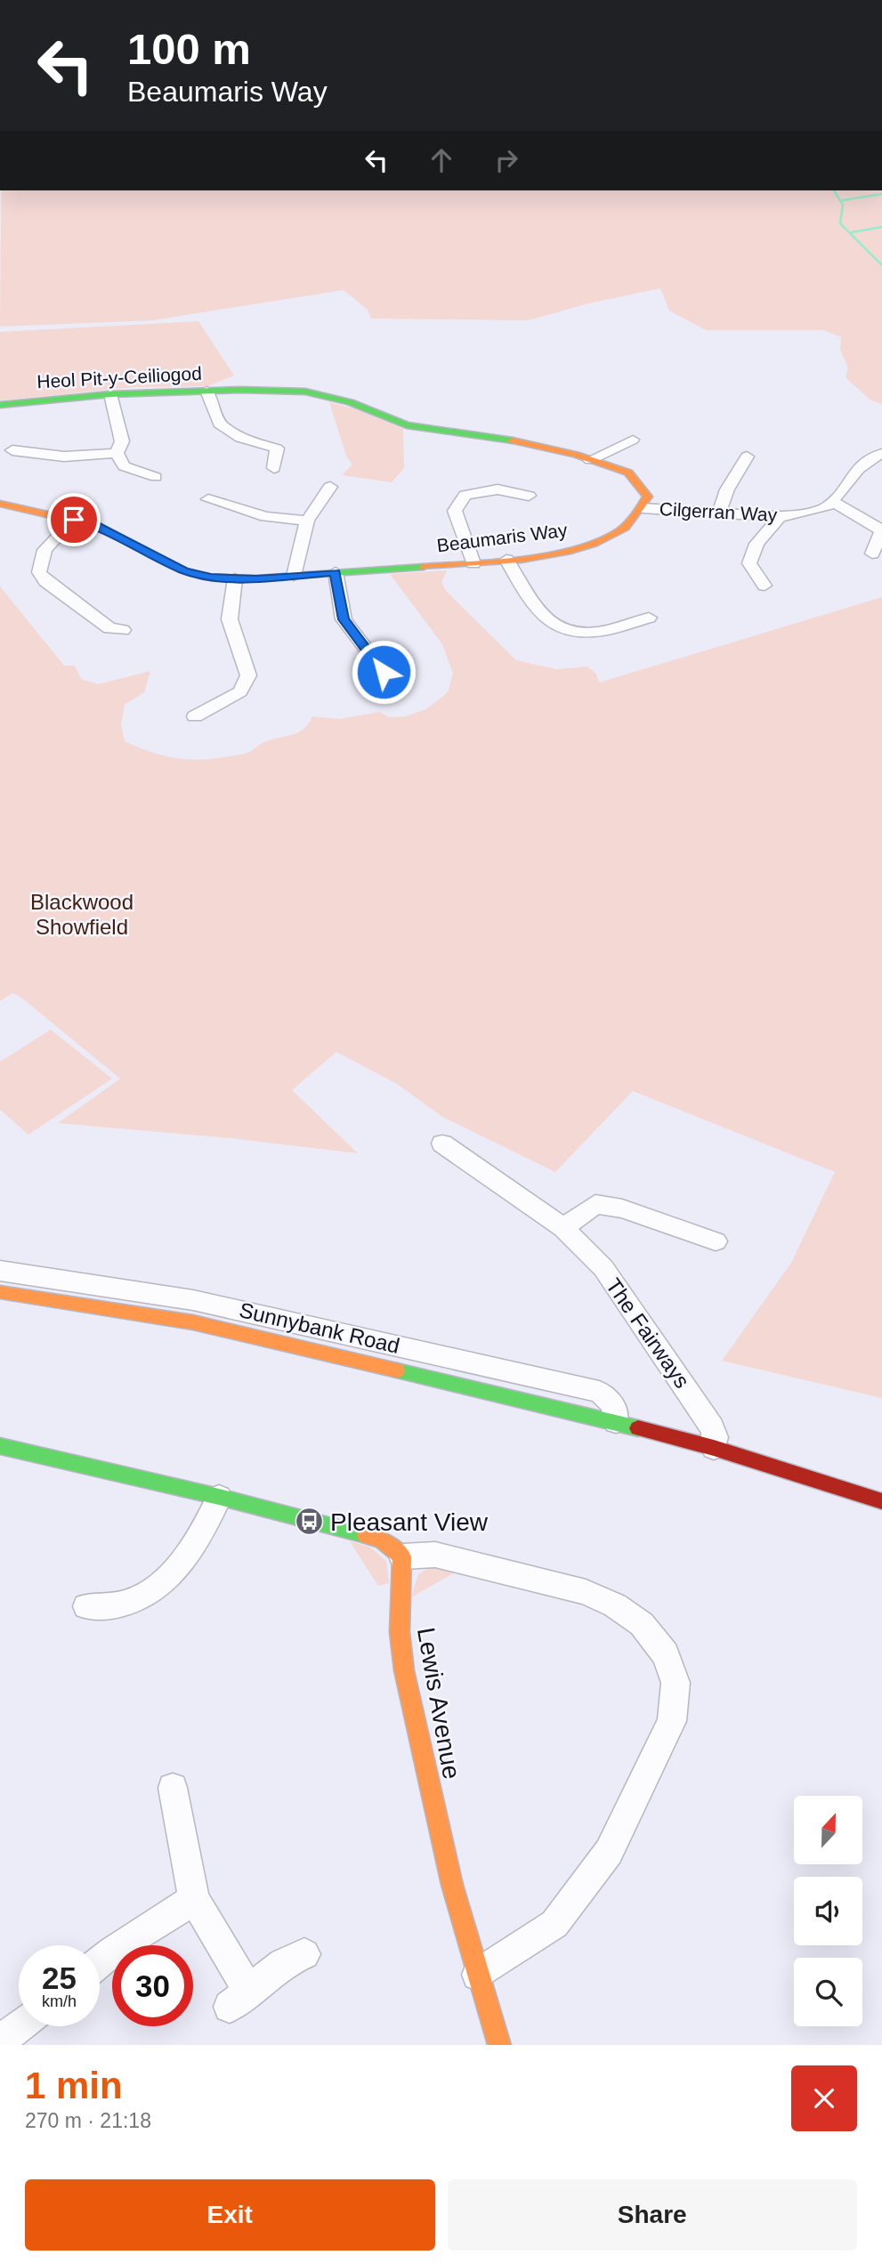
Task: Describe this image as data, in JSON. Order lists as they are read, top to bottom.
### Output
{
  "streets": {
    "street": [
      "Heol Pit-y-Ceiliogod",
      "Cilgerran Way",
      "Beaumaris Way",
      "Sunnybank Road",
      "The Fairways",
      "Lewis Avenue"
    ]
  },
  "crossings": [
    ["Cilgerran Way", "Beaumaris Way"],
    ["Sunnybank Road", "The Fairways"]
  ],
  "parks": ["Blackwood Showfield"],
  "places": {
    "bus stop": ["Pleasant View"]
  },
  "north": "top",
  "page": {
    "turn": ["100 m", "Beaumaris Way"],
    "speed": "25 km/h",
    "limit": "30",
    "heading": ["1 min", "270 m · 21:18"],
    "buttons": ["Exit", "Share"]
  }
}
